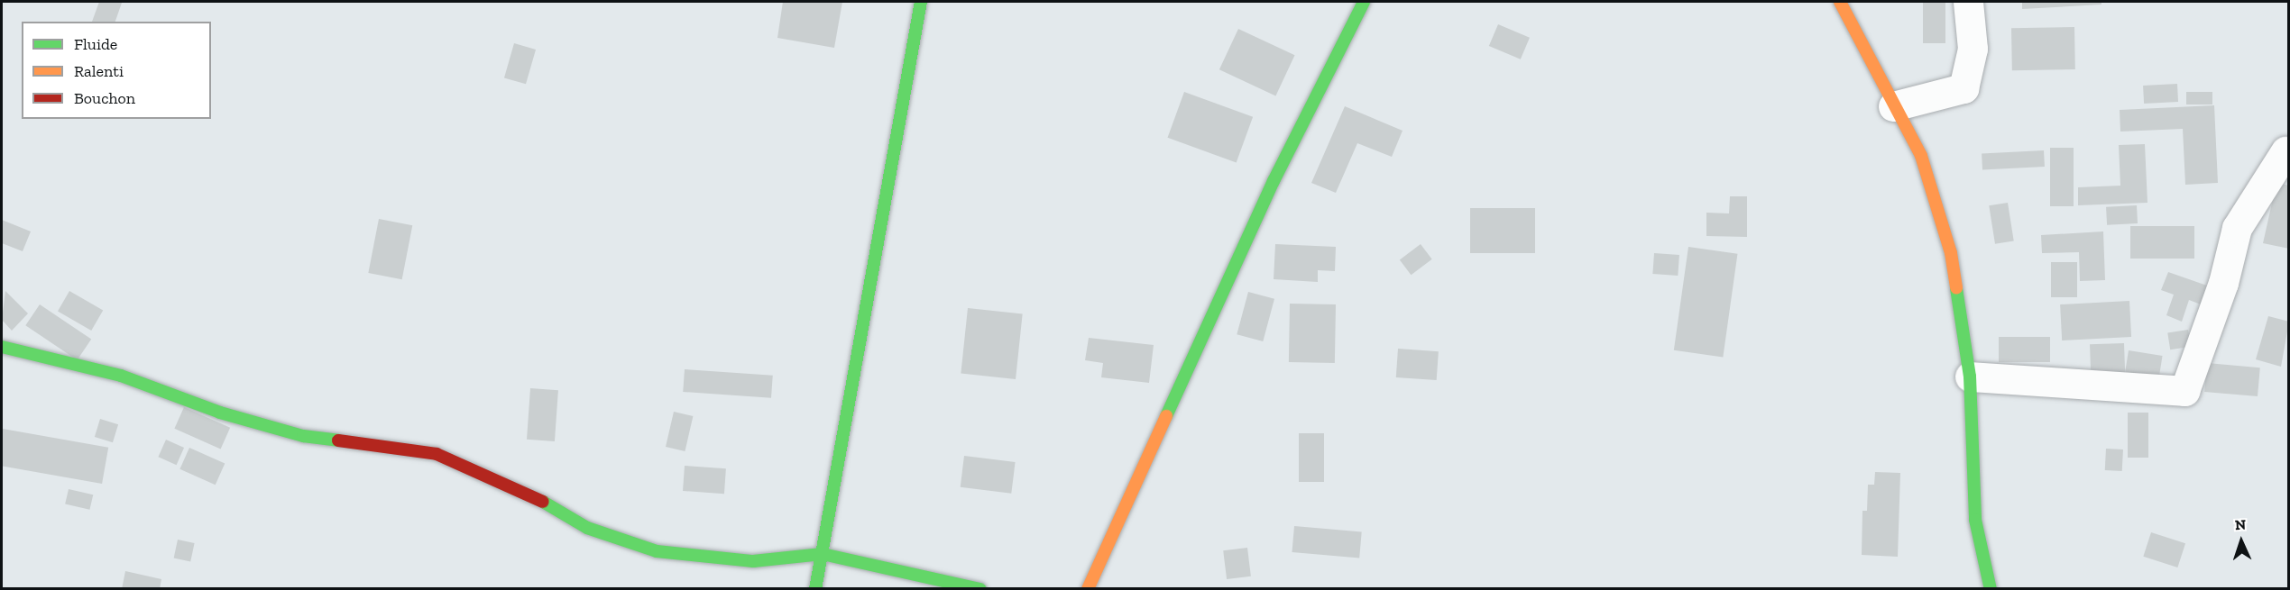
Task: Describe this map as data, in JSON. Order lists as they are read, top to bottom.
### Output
{
  "legend": ["Fluide", "Ralenti", "Bouchon"],
  "north": "top"
}
